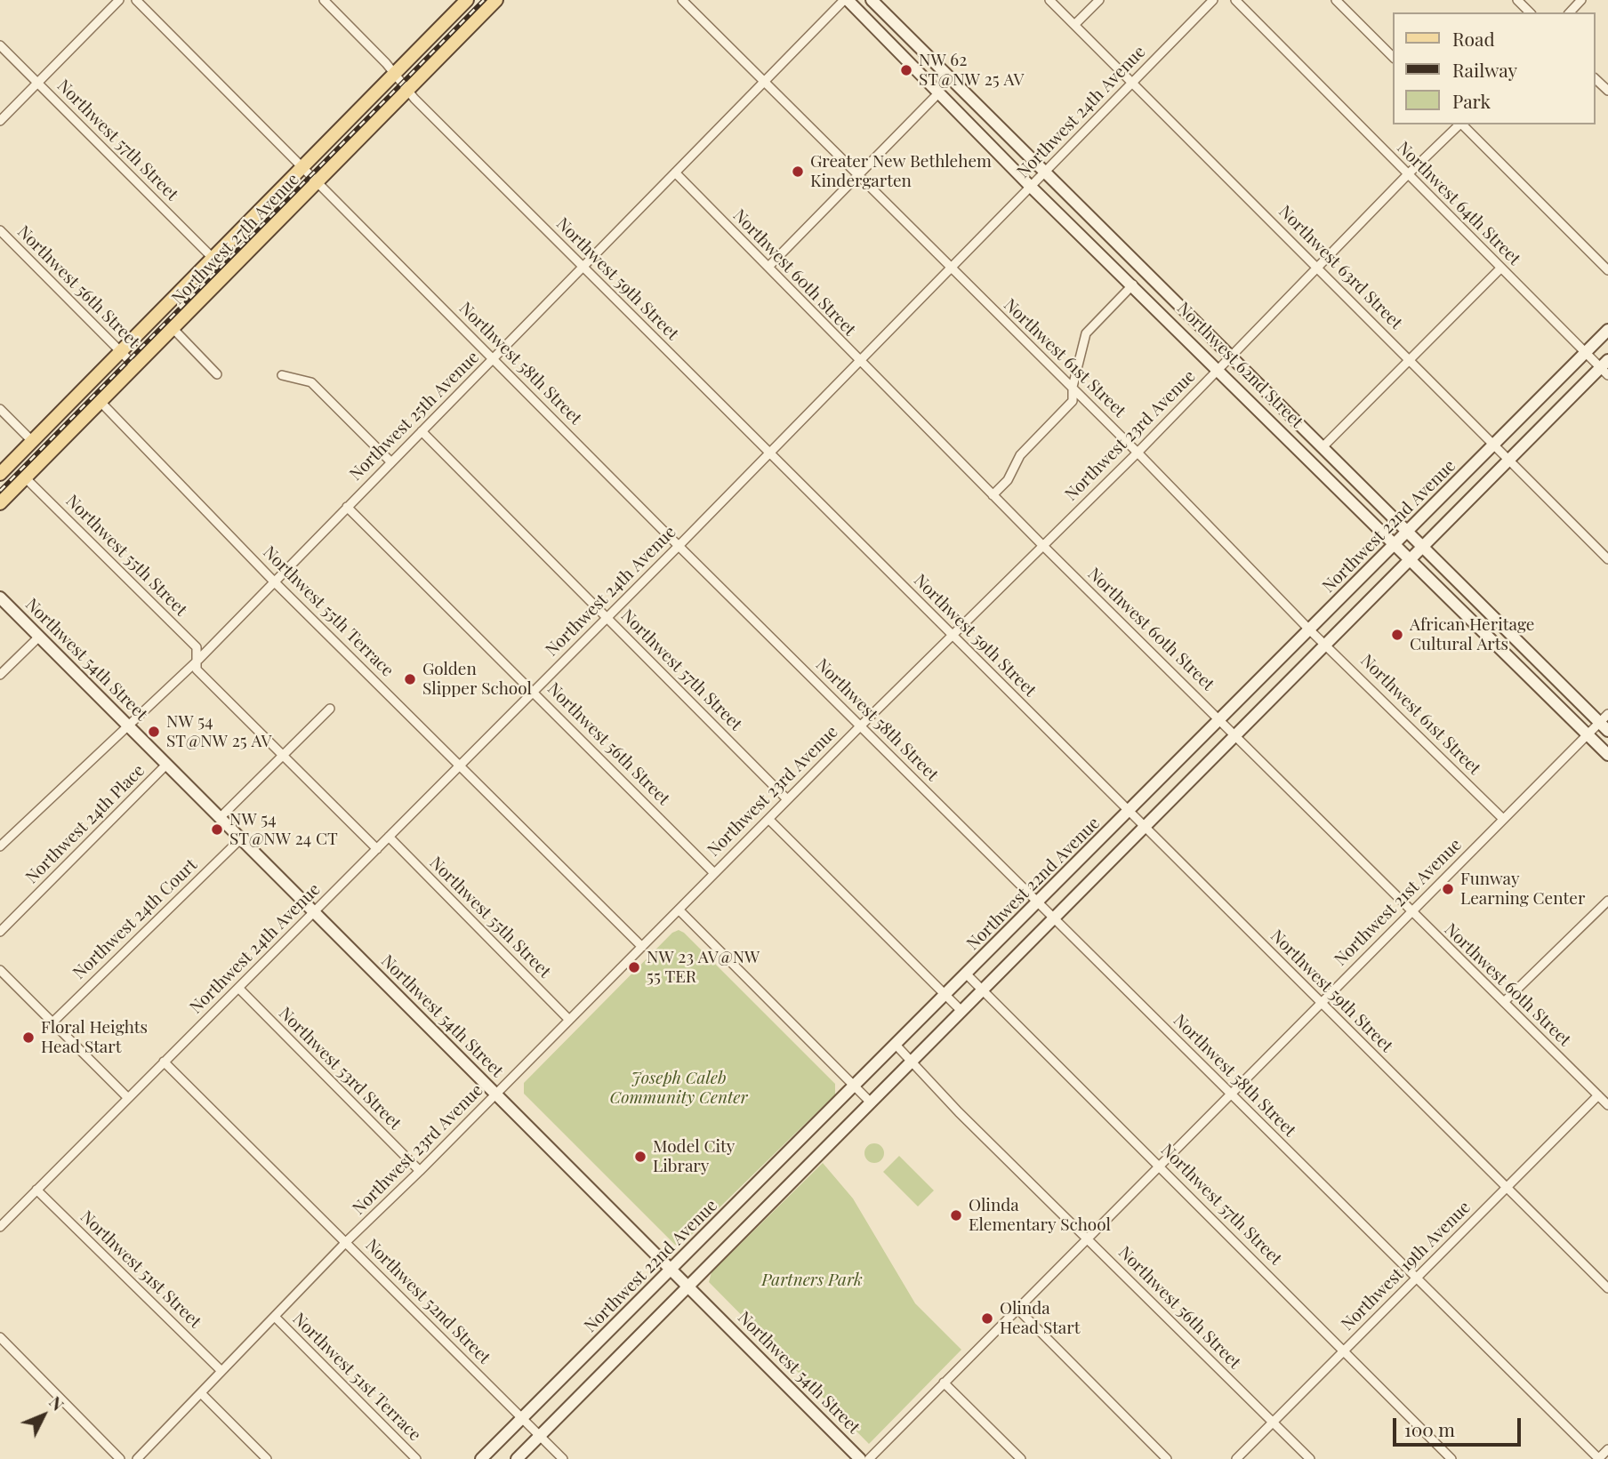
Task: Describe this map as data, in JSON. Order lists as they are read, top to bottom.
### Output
{
  "streets": {
    "main road": [
      "Northwest 27th Avenue",
      "Northwest 62nd Street",
      "Northwest 22nd Avenue",
      "Northwest 54th Street"
    ],
    "street": [
      "Northwest 24th Avenue",
      "Northwest 57th Street",
      "Northwest 64th Street",
      "Northwest 63rd Street",
      "Northwest 60th Street",
      "Northwest 59th Street",
      "Northwest 56th Street",
      "Northwest 61st Street",
      "Northwest 58th Street",
      "Northwest 25th Avenue",
      "Northwest 23rd Avenue",
      "Northwest 55th Street",
      "Northwest 55th Terrace",
      "Northwest 24th Place",
      "Northwest 21st Avenue",
      "Northwest 24th Court",
      "Northwest 53rd Street",
      "Northwest 19th Avenue",
      "Northwest 51st Street",
      "Northwest 52nd Street",
      "Northwest 51st Terrace"
    ]
  },
  "crossings": [
    ["Northwest 24th Avenue", "Northwest 57th Street"],
    ["Northwest 24th Avenue", "Northwest 63rd Street"],
    ["Northwest 24th Avenue", "Northwest 60th Street"],
    ["Northwest 24th Avenue", "Northwest 59th Street"],
    ["Northwest 24th Avenue", "Northwest 56th Street"],
    ["Northwest 24th Avenue", "Northwest 61st Street"],
    ["Northwest 24th Avenue", "Northwest 58th Street"],
    ["Northwest 24th Avenue", "Northwest 62nd Street"],
    ["Northwest 24th Avenue", "Northwest 55th Street"],
    ["Northwest 24th Avenue", "Northwest 55th Terrace"],
    ["Northwest 24th Avenue", "Northwest 54th Street"],
    ["Northwest 24th Avenue", "Northwest 53rd Street"],
    ["Northwest 24th Avenue", "Northwest 51st Street"],
    ["Northwest 24th Avenue", "Northwest 52nd Street"],
    ["Northwest 57th Street", "Northwest 27th Avenue"],
    ["Northwest 57th Street", "Northwest 25th Avenue"],
    ["Northwest 57th Street", "Northwest 23rd Avenue"],
    ["Northwest 57th Street", "Northwest 22nd Avenue"],
    ["Northwest 57th Street", "Northwest 21st Avenue"],
    ["Northwest 57th Street", "Northwest 19th Avenue"],
    ["Northwest 64th Street", "Northwest 23rd Avenue"],
    ["Northwest 64th Street", "Northwest 22nd Avenue"],
    ["Northwest 27th Avenue", "Northwest 59th Street"],
    ["Northwest 27th Avenue", "Northwest 56th Street"],
    ["Northwest 27th Avenue", "Northwest 58th Street"],
    ["Northwest 27th Avenue", "Northwest 55th Street"],
    ["Northwest 27th Avenue", "Northwest 55th Terrace"],
    ["Northwest 63rd Street", "Northwest 23rd Avenue"],
    ["Northwest 63rd Street", "Northwest 22nd Avenue"],
    ["Northwest 60th Street", "Northwest 25th Avenue"],
    ["Northwest 60th Street", "Northwest 23rd Avenue"],
    ["Northwest 60th Street", "Northwest 22nd Avenue"],
    ["Northwest 60th Street", "Northwest 21st Avenue"],
    ["Northwest 60th Street", "Northwest 19th Avenue"],
    ["Northwest 59th Street", "Northwest 25th Avenue"],
    ["Northwest 59th Street", "Northwest 23rd Avenue"],
    ["Northwest 59th Street", "Northwest 22nd Avenue"],
    ["Northwest 59th Street", "Northwest 21st Avenue"],
    ["Northwest 59th Street", "Northwest 19th Avenue"],
    ["Northwest 56th Street", "Northwest 25th Avenue"],
    ["Northwest 56th Street", "Northwest 23rd Avenue"],
    ["Northwest 56th Street", "Northwest 22nd Avenue"],
    ["Northwest 56th Street", "Northwest 21st Avenue"],
    ["Northwest 56th Street", "Northwest 19th Avenue"],
    ["Northwest 61st Street", "Northwest 25th Avenue"],
    ["Northwest 61st Street", "Northwest 23rd Avenue"],
    ["Northwest 61st Street", "Northwest 22nd Avenue"],
    ["Northwest 61st Street", "Northwest 21st Avenue"],
    ["Northwest 58th Street", "Northwest 25th Avenue"],
    ["Northwest 58th Street", "Northwest 23rd Avenue"],
    ["Northwest 58th Street", "Northwest 22nd Avenue"],
    ["Northwest 58th Street", "Northwest 21st Avenue"],
    ["Northwest 58th Street", "Northwest 19th Avenue"],
    ["Northwest 62nd Street", "Northwest 25th Avenue"],
    ["Northwest 62nd Street", "Northwest 23rd Avenue"],
    ["Northwest 62nd Street", "Northwest 22nd Avenue"],
    ["Northwest 62nd Street", "Northwest 21st Avenue"],
    ["Northwest 25th Avenue", "Northwest 55th Street"],
    ["Northwest 25th Avenue", "Northwest 55th Terrace"],
    ["Northwest 25th Avenue", "Northwest 54th Street"],
    ["Northwest 23rd Avenue", "Northwest 55th Street"],
    ["Northwest 23rd Avenue", "Northwest 55th Terrace"],
    ["Northwest 23rd Avenue", "Northwest 54th Street"],
    ["Northwest 23rd Avenue", "Northwest 53rd Street"],
    ["Northwest 23rd Avenue", "Northwest 51st Street"],
    ["Northwest 23rd Avenue", "Northwest 52nd Street"],
    ["Northwest 23rd Avenue", "Northwest 51st Terrace"],
    ["Northwest 22nd Avenue", "Northwest 54th Street"],
    ["Northwest 22nd Avenue", "Northwest 52nd Street"],
    ["Northwest 54th Street", "Northwest 24th Place"],
    ["Northwest 54th Street", "Northwest 24th Court"]
  ],
  "parks": ["Joseph Caleb Community Center", "Partners Park"],
  "places": [
    "NW 62 ST@NW 25 AV",
    "Greater New Bethlehem Kindergarten",
    "African Heritage Cultural Arts",
    "Golden Slipper School",
    "NW 54 ST@NW 25 AV",
    "NW 54 ST@NW 24 CT",
    "Funway Learning Center",
    "NW 23 AV@NW 55 TER",
    "Floral Heights Head Start",
    "Model City Library",
    "Olinda Elementary School",
    "Olinda Head Start"
  ],
  "legend": ["Road", "Railway", "Park"],
  "scale_bar": "100 m",
  "north": "top right"
}
